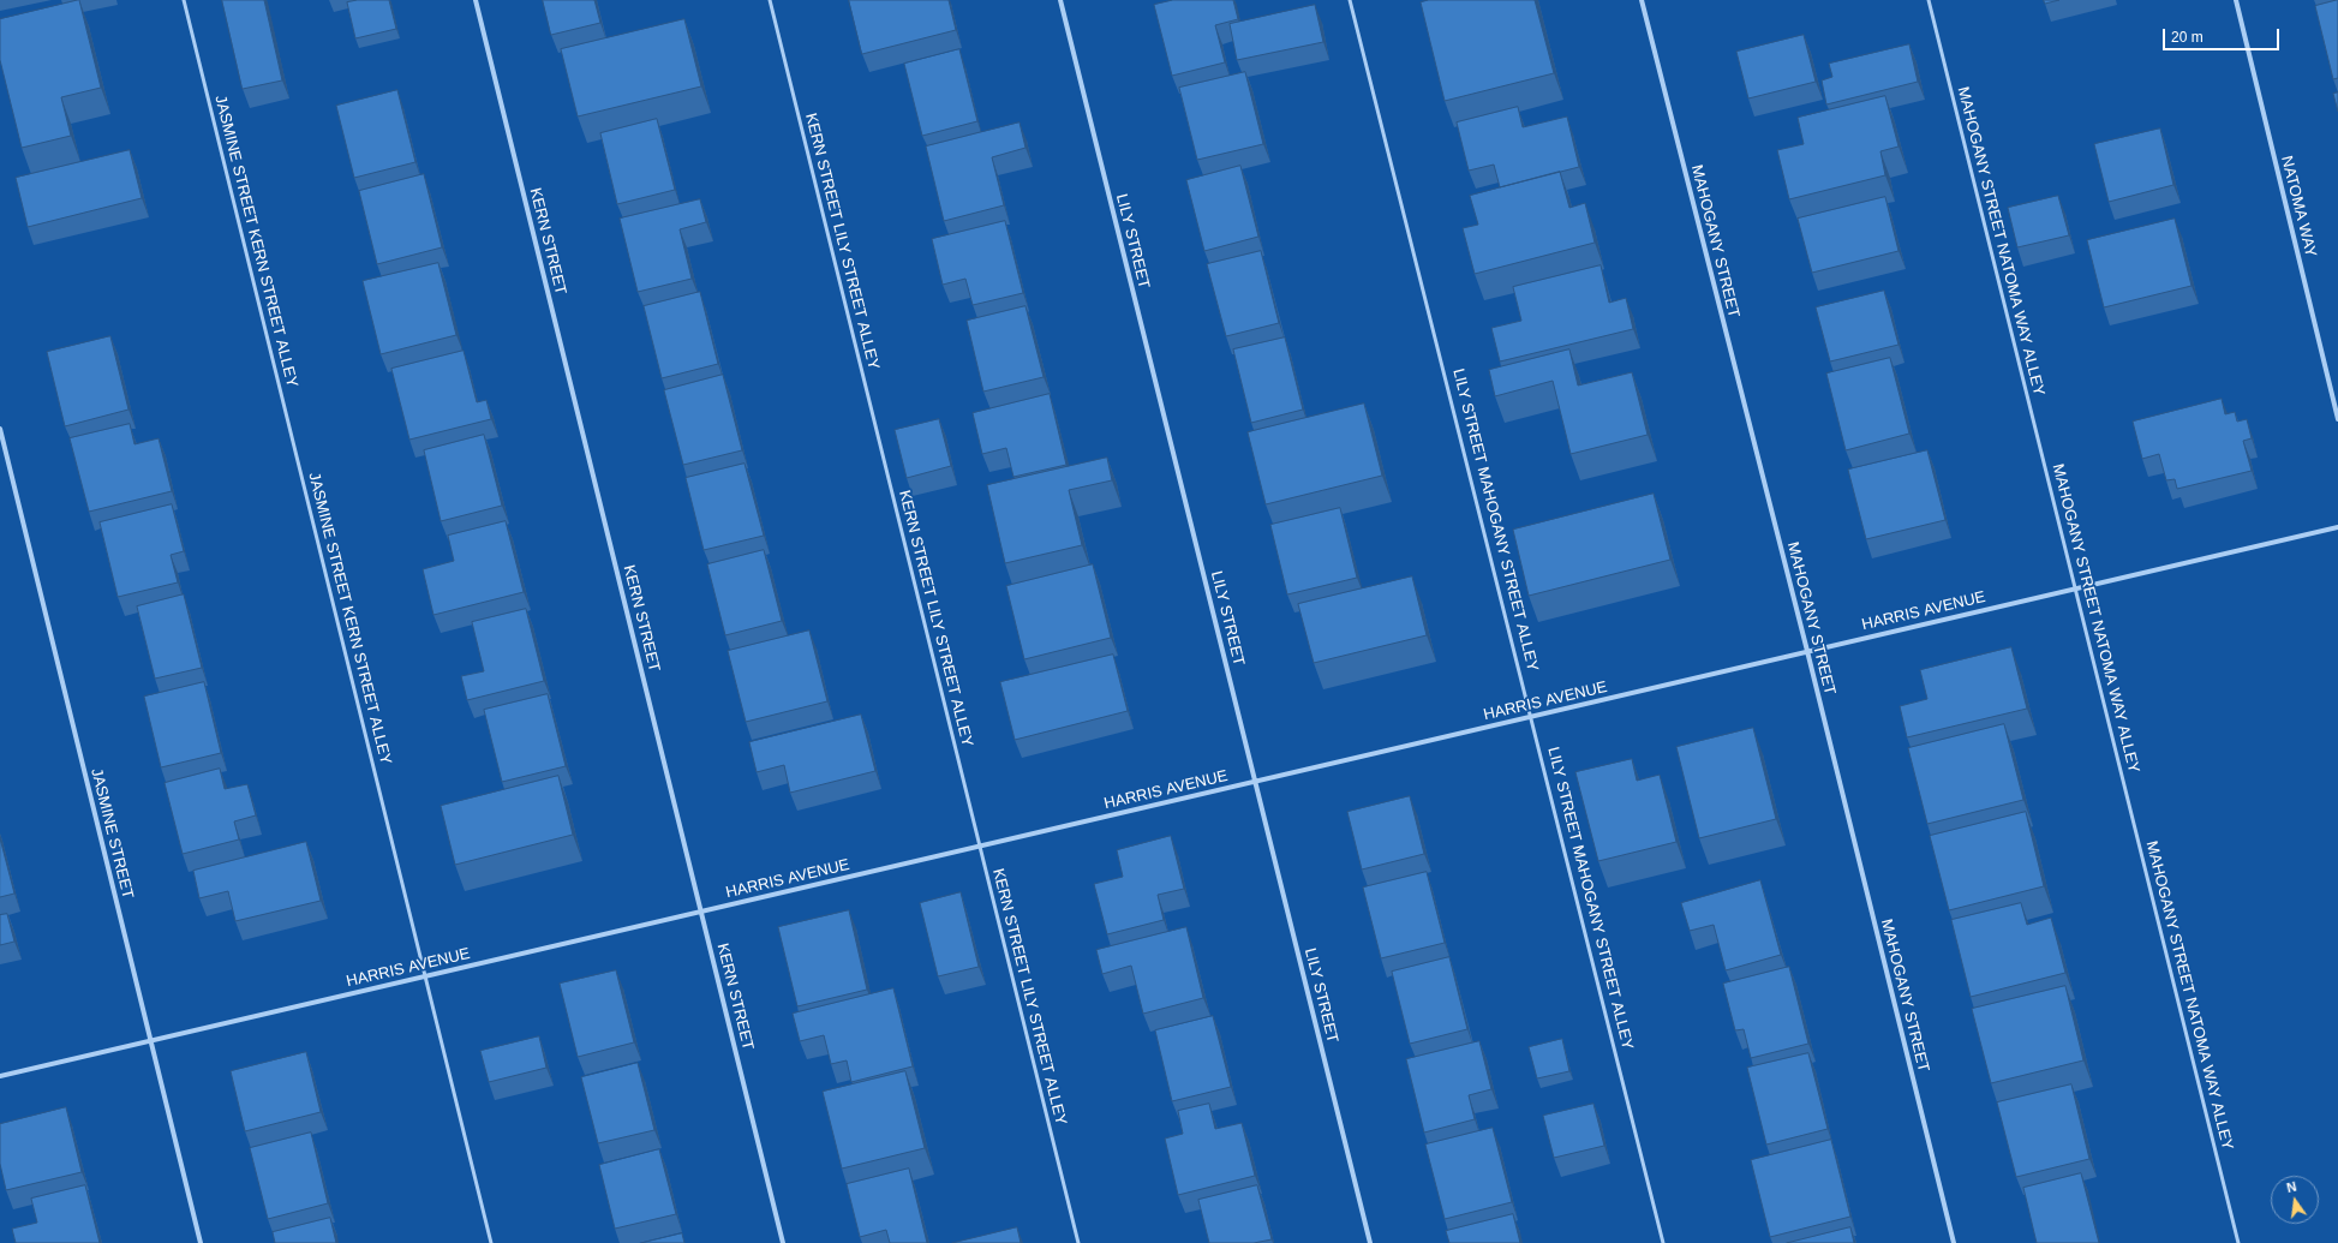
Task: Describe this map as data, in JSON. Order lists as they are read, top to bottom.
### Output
{
  "streets": {
    "street": [
      "NATOMA WAY",
      "KERN STREET",
      "LILY STREET",
      "MAHOGANY STREET",
      "HARRIS AVENUE",
      "JASMINE STREET"
    ],
    "lane": [
      "JASMINE STREET KERN STREET ALLEY",
      "KERN STREET LILY STREET ALLEY",
      "MAHOGANY STREET NATOMA WAY ALLEY",
      "LILY STREET MAHOGANY STREET ALLEY"
    ]
  },
  "crossings": [
    ["JASMINE STREET KERN STREET ALLEY", "HARRIS AVENUE"],
    ["KERN STREET", "HARRIS AVENUE"],
    ["KERN STREET LILY STREET ALLEY", "HARRIS AVENUE"],
    ["LILY STREET", "HARRIS AVENUE"],
    ["MAHOGANY STREET", "HARRIS AVENUE"],
    ["MAHOGANY STREET NATOMA WAY ALLEY", "HARRIS AVENUE"],
    ["LILY STREET MAHOGANY STREET ALLEY", "HARRIS AVENUE"],
    ["HARRIS AVENUE", "JASMINE STREET"]
  ],
  "scale_bar": "20 m",
  "north": "top"
}
